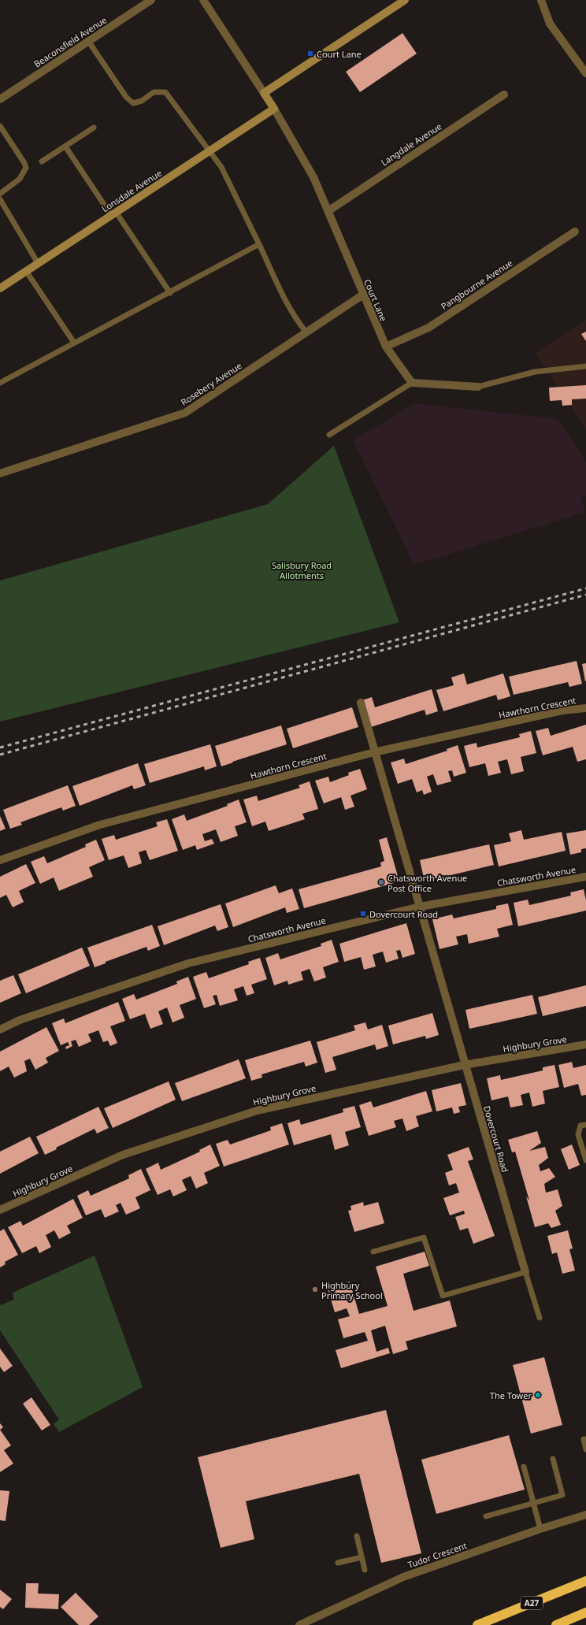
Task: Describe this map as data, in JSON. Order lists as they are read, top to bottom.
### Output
{
  "streets": {
    "highway": ["A27"],
    "street": [
      "Beaconsfield Avenue",
      "Langdale Avenue",
      "Lonsdale Avenue",
      "Pangbourne Avenue",
      "Court Lane",
      "Rosebery Avenue",
      "Hawthorn Crescent",
      "Chatsworth Avenue",
      "Highbury Grove",
      "Dovercourt Road",
      "Tudor Crescent"
    ]
  },
  "crossings": [
    ["Langdale Avenue", "Court Lane"],
    ["Lonsdale Avenue", "Court Lane"],
    ["Pangbourne Avenue", "Court Lane"],
    ["Court Lane", "Rosebery Avenue"],
    ["Hawthorn Crescent", "Dovercourt Road"],
    ["Chatsworth Avenue", "Dovercourt Road"],
    ["Highbury Grove", "Dovercourt Road"]
  ],
  "parks": ["Salisbury Road Allotments"],
  "places": {
    "transit": ["Court Lane", "Dovercourt Road"],
    "other": ["Chatsworth Avenue Post Office", "Highbury Primary School", "The Tower"]
  }
}
